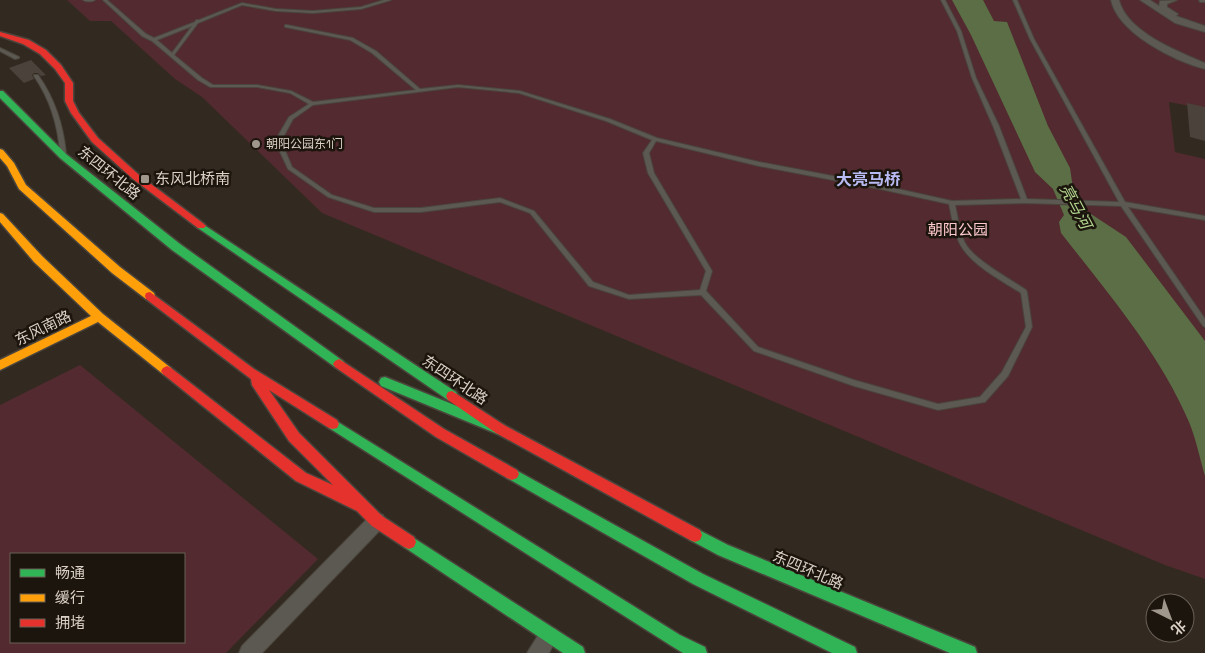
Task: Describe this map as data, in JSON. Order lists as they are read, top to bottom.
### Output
{
  "streets": {
    "main road": ["东四环北路", "东风南路"]
  },
  "districts": ["大亮马桥"],
  "water": ["亮马河"],
  "parks": ["朝阳公园"],
  "places": {
    "other": ["朝阳公园东1门"],
    "transit": ["东风北桥南"]
  },
  "legend": ["畅通", "缓行", "拥堵"],
  "north": "bottom right"
}
